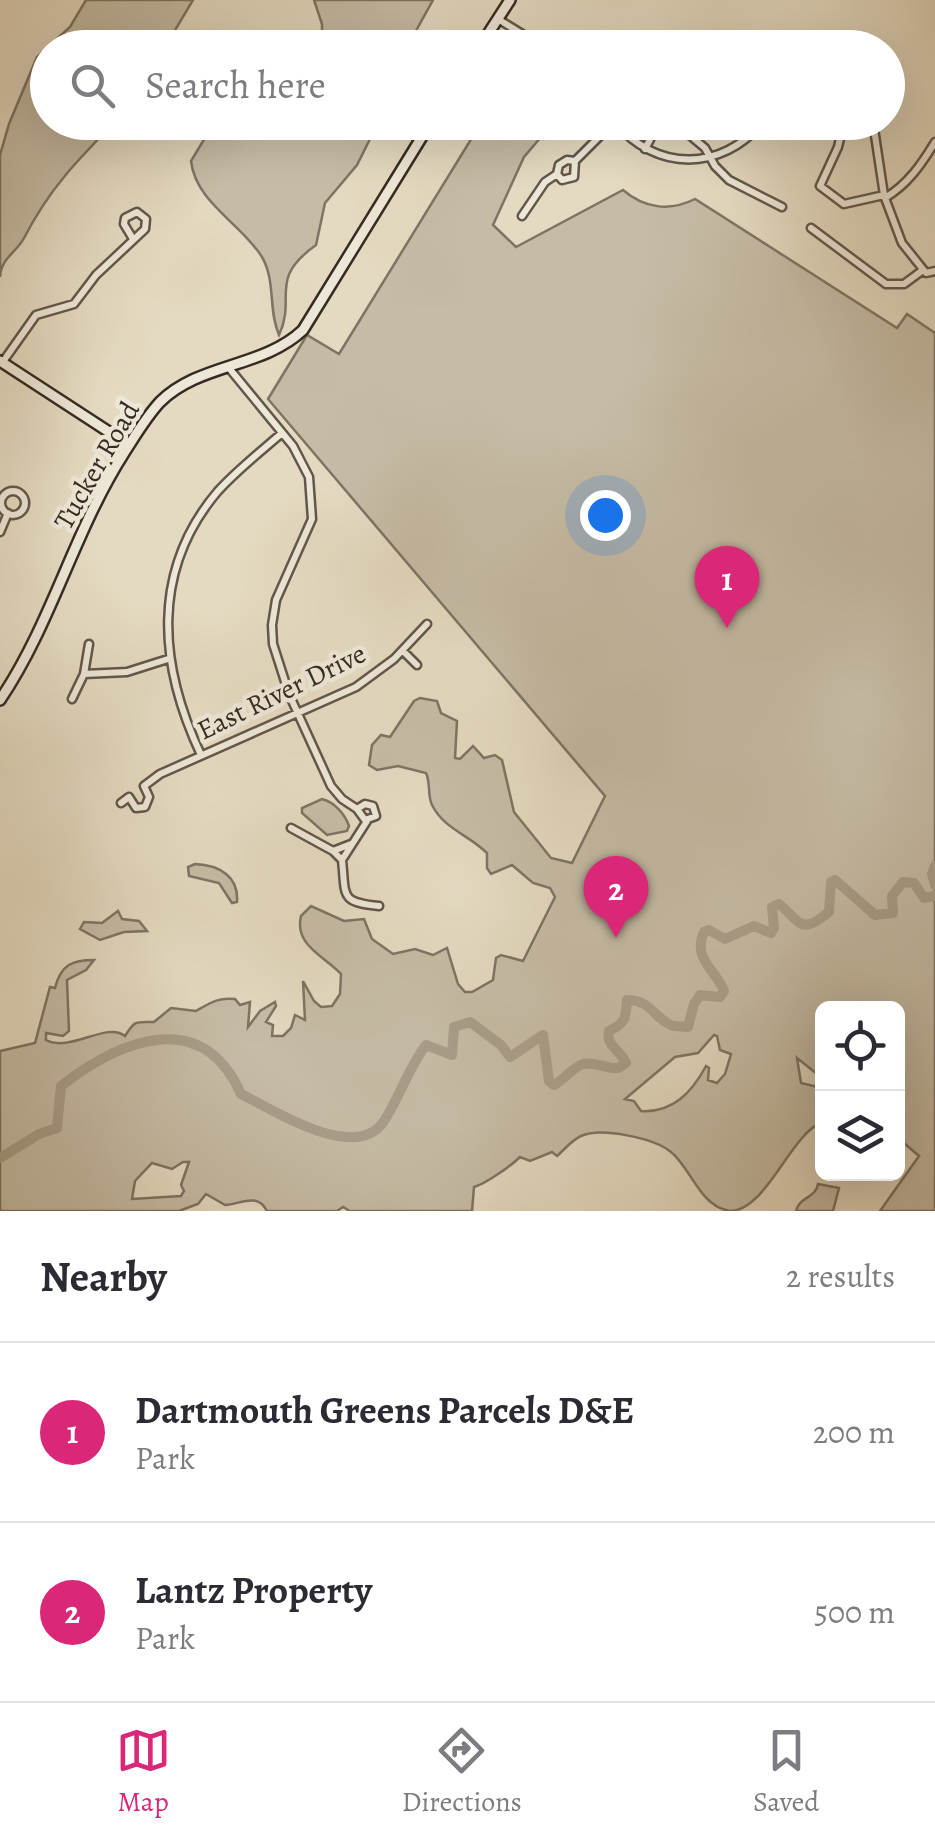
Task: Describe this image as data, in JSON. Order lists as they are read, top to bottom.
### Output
{
  "streets": {
    "main road": ["Tucker Road"],
    "street": ["East River Drive"]
  },
  "page": {
    "search": "Search here",
    "pins": ["1", "2"],
    "heading": ["Nearby", "2 results"],
    "list": [
      {
        "mark": "1",
        "name": "Dartmouth Greens Parcels D&E",
        "note": "Park",
        "value": "200 m"
      },
      {
        "mark": "2",
        "name": "Lantz Property",
        "note": "Park",
        "value": "500 m"
      }
    ],
    "nav": ["Map", "Directions", "Saved"]
  }
}
